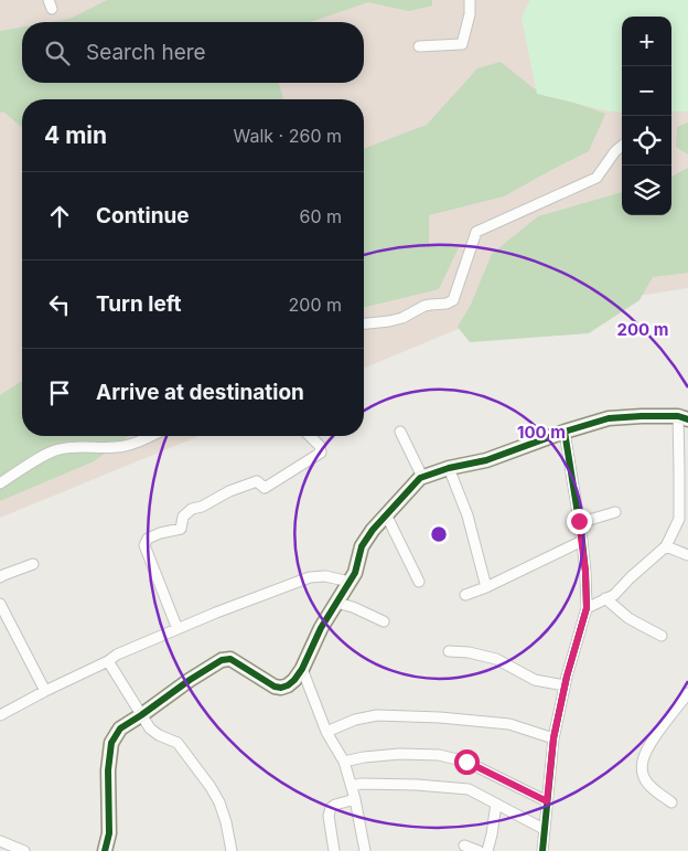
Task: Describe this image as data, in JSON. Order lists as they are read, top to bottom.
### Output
{
  "page": {
    "map_buttons": ["+", "−"],
    "search": "Search here",
    "heading": ["4 min", "Walk · 260 m"],
    "list": [
      ["Continue", "60 m"],
      ["Turn left", "200 m"],
      "Arrive at destination"
    ]
  },
  "rings": ["200 m", "100 m"]
}
